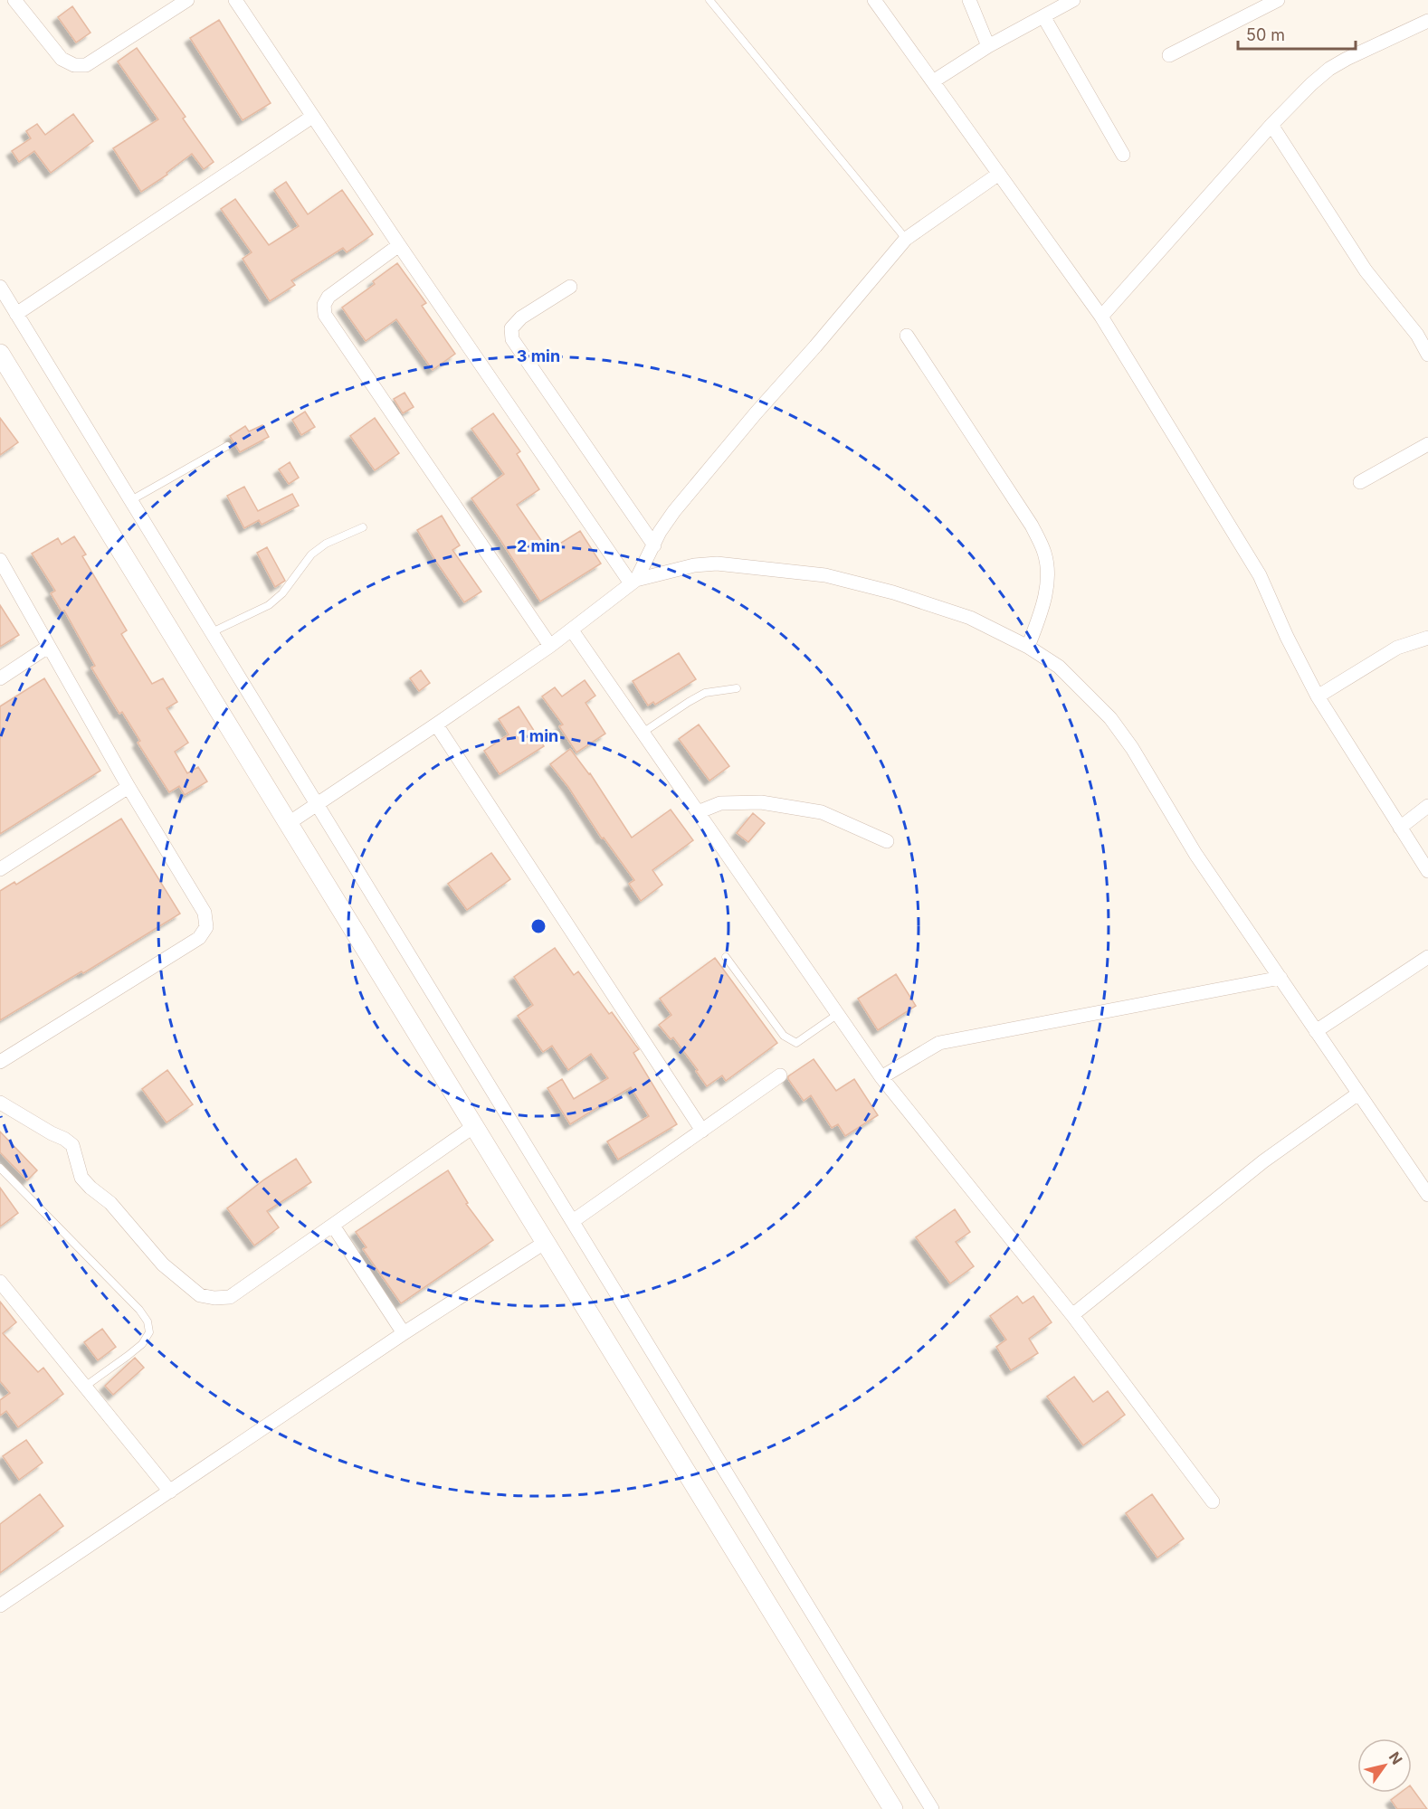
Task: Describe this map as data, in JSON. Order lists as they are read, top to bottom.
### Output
{
  "scale_bar": "50 m",
  "north": "top right",
  "rings": ["3 min", "2 min", "1 min"]
}
